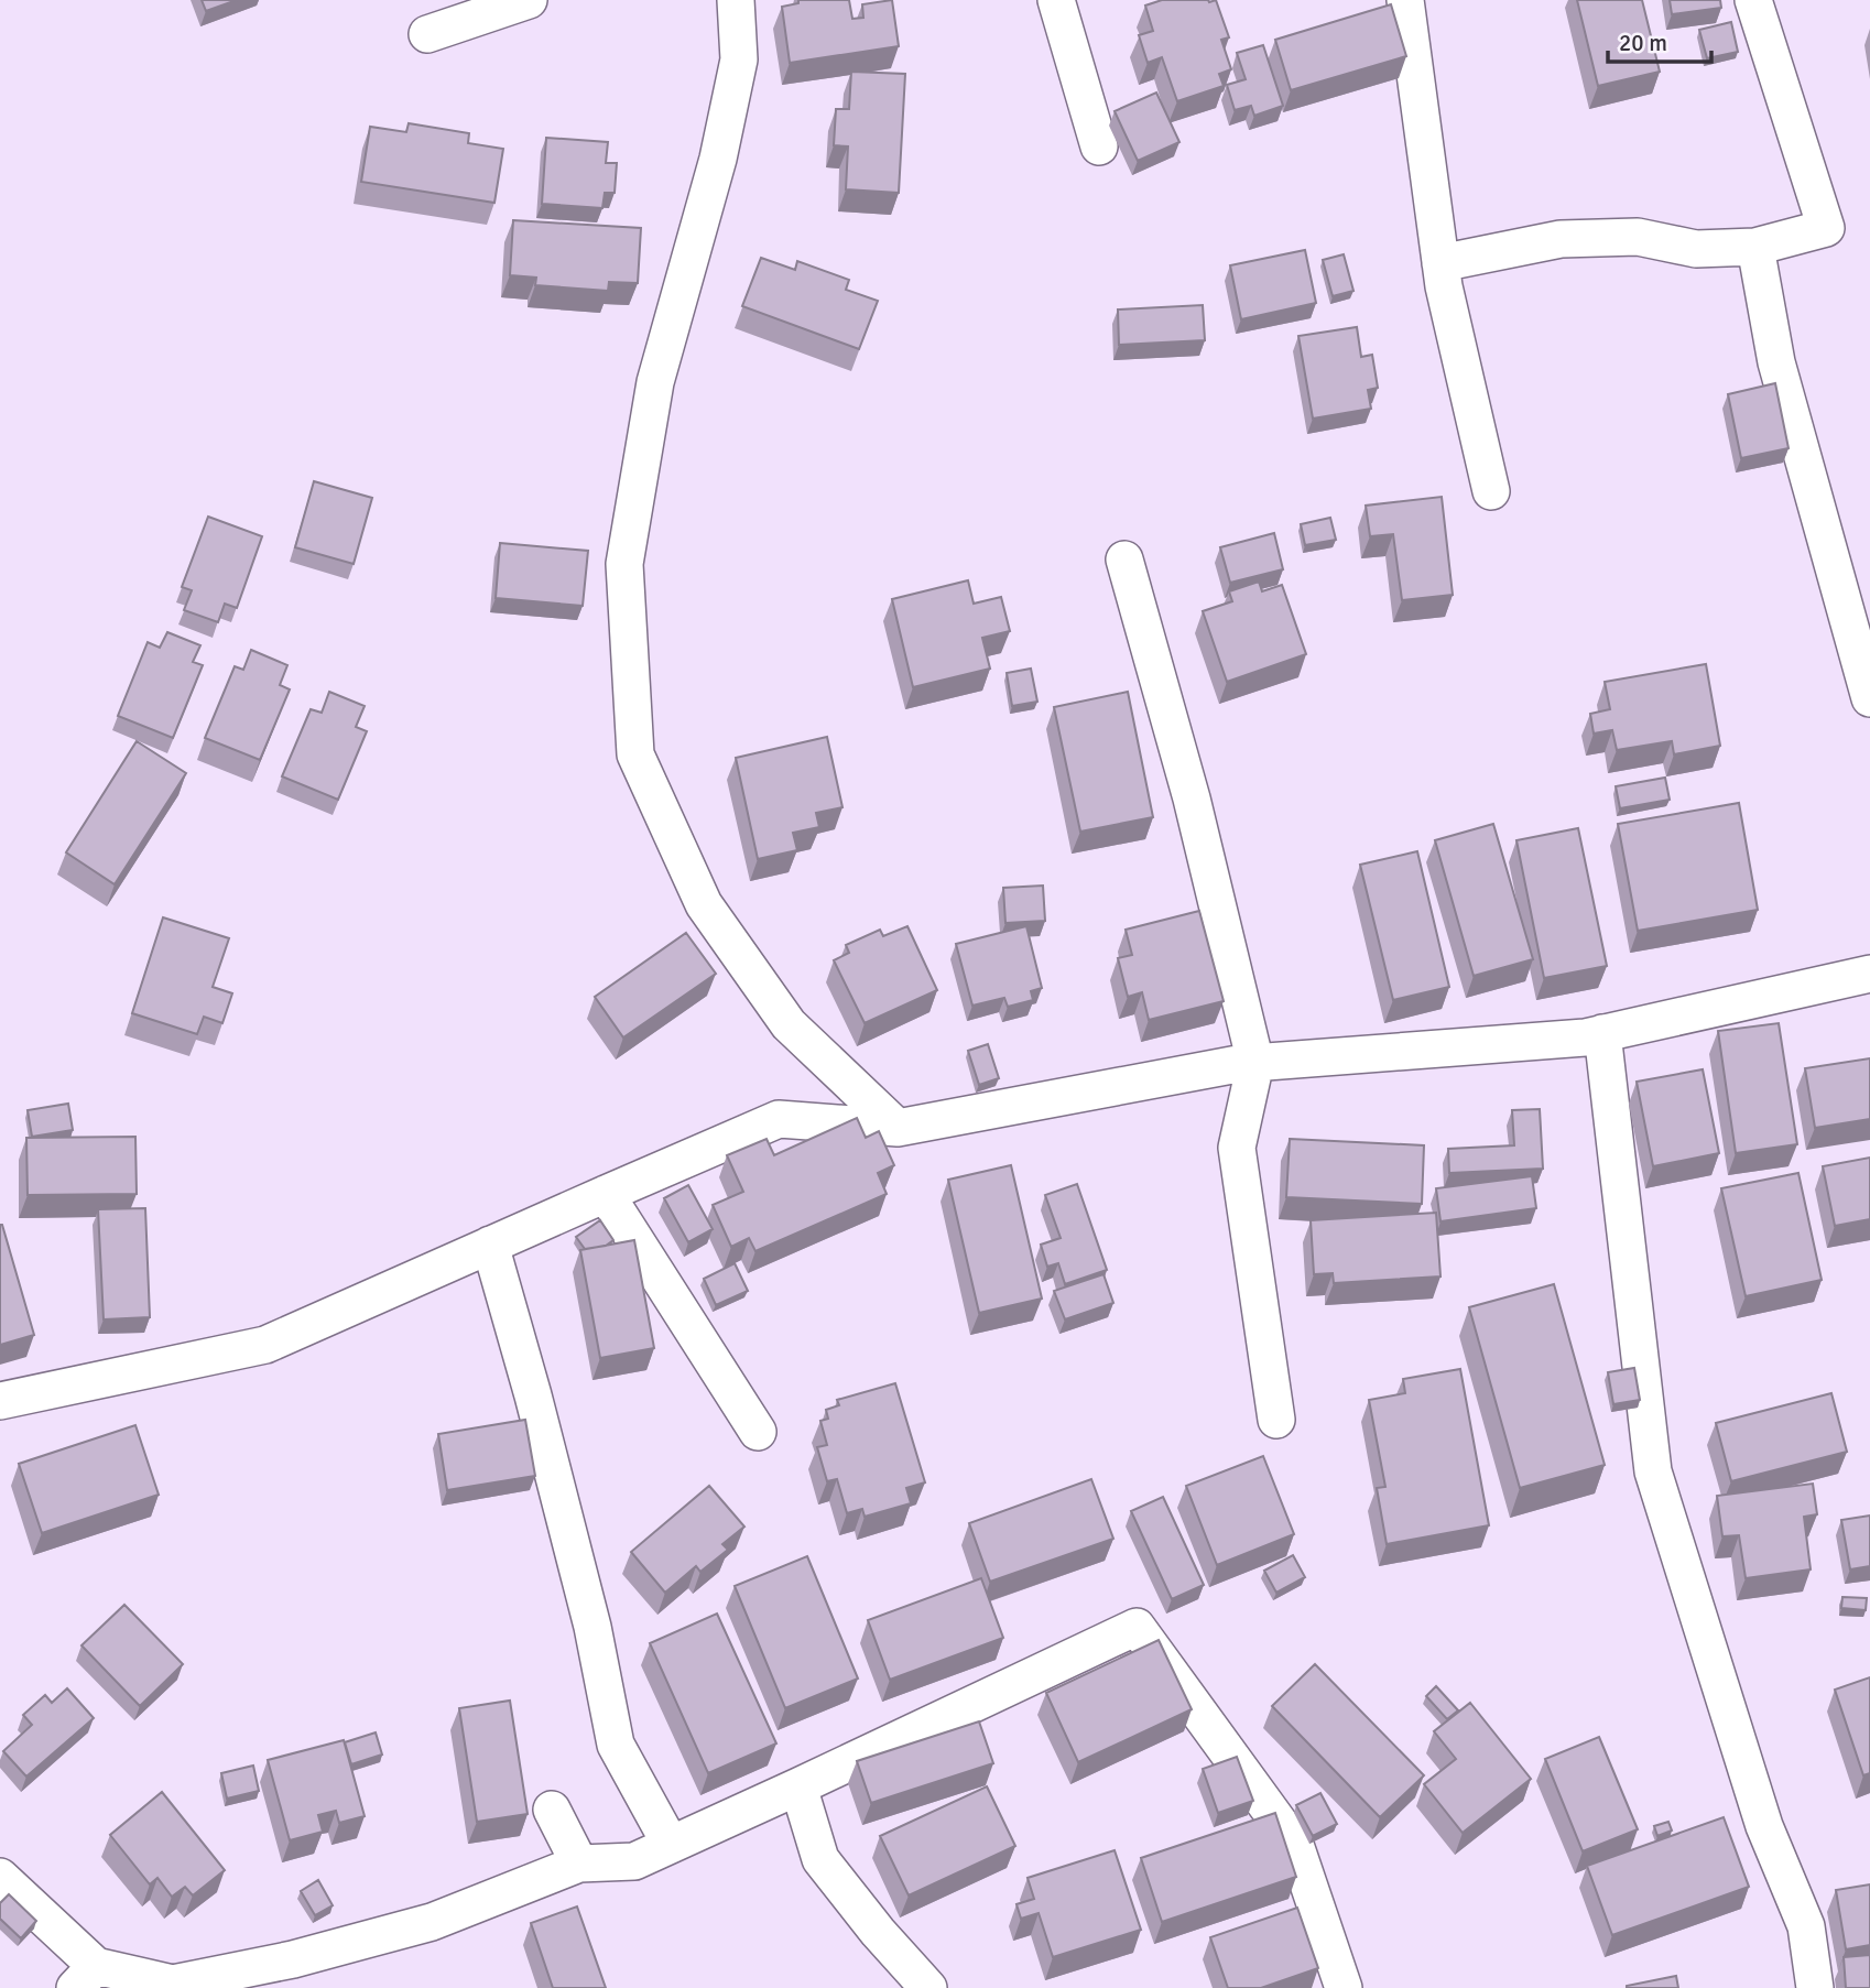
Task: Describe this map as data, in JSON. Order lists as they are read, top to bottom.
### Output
{
  "scale_bar": "20 m"
}
